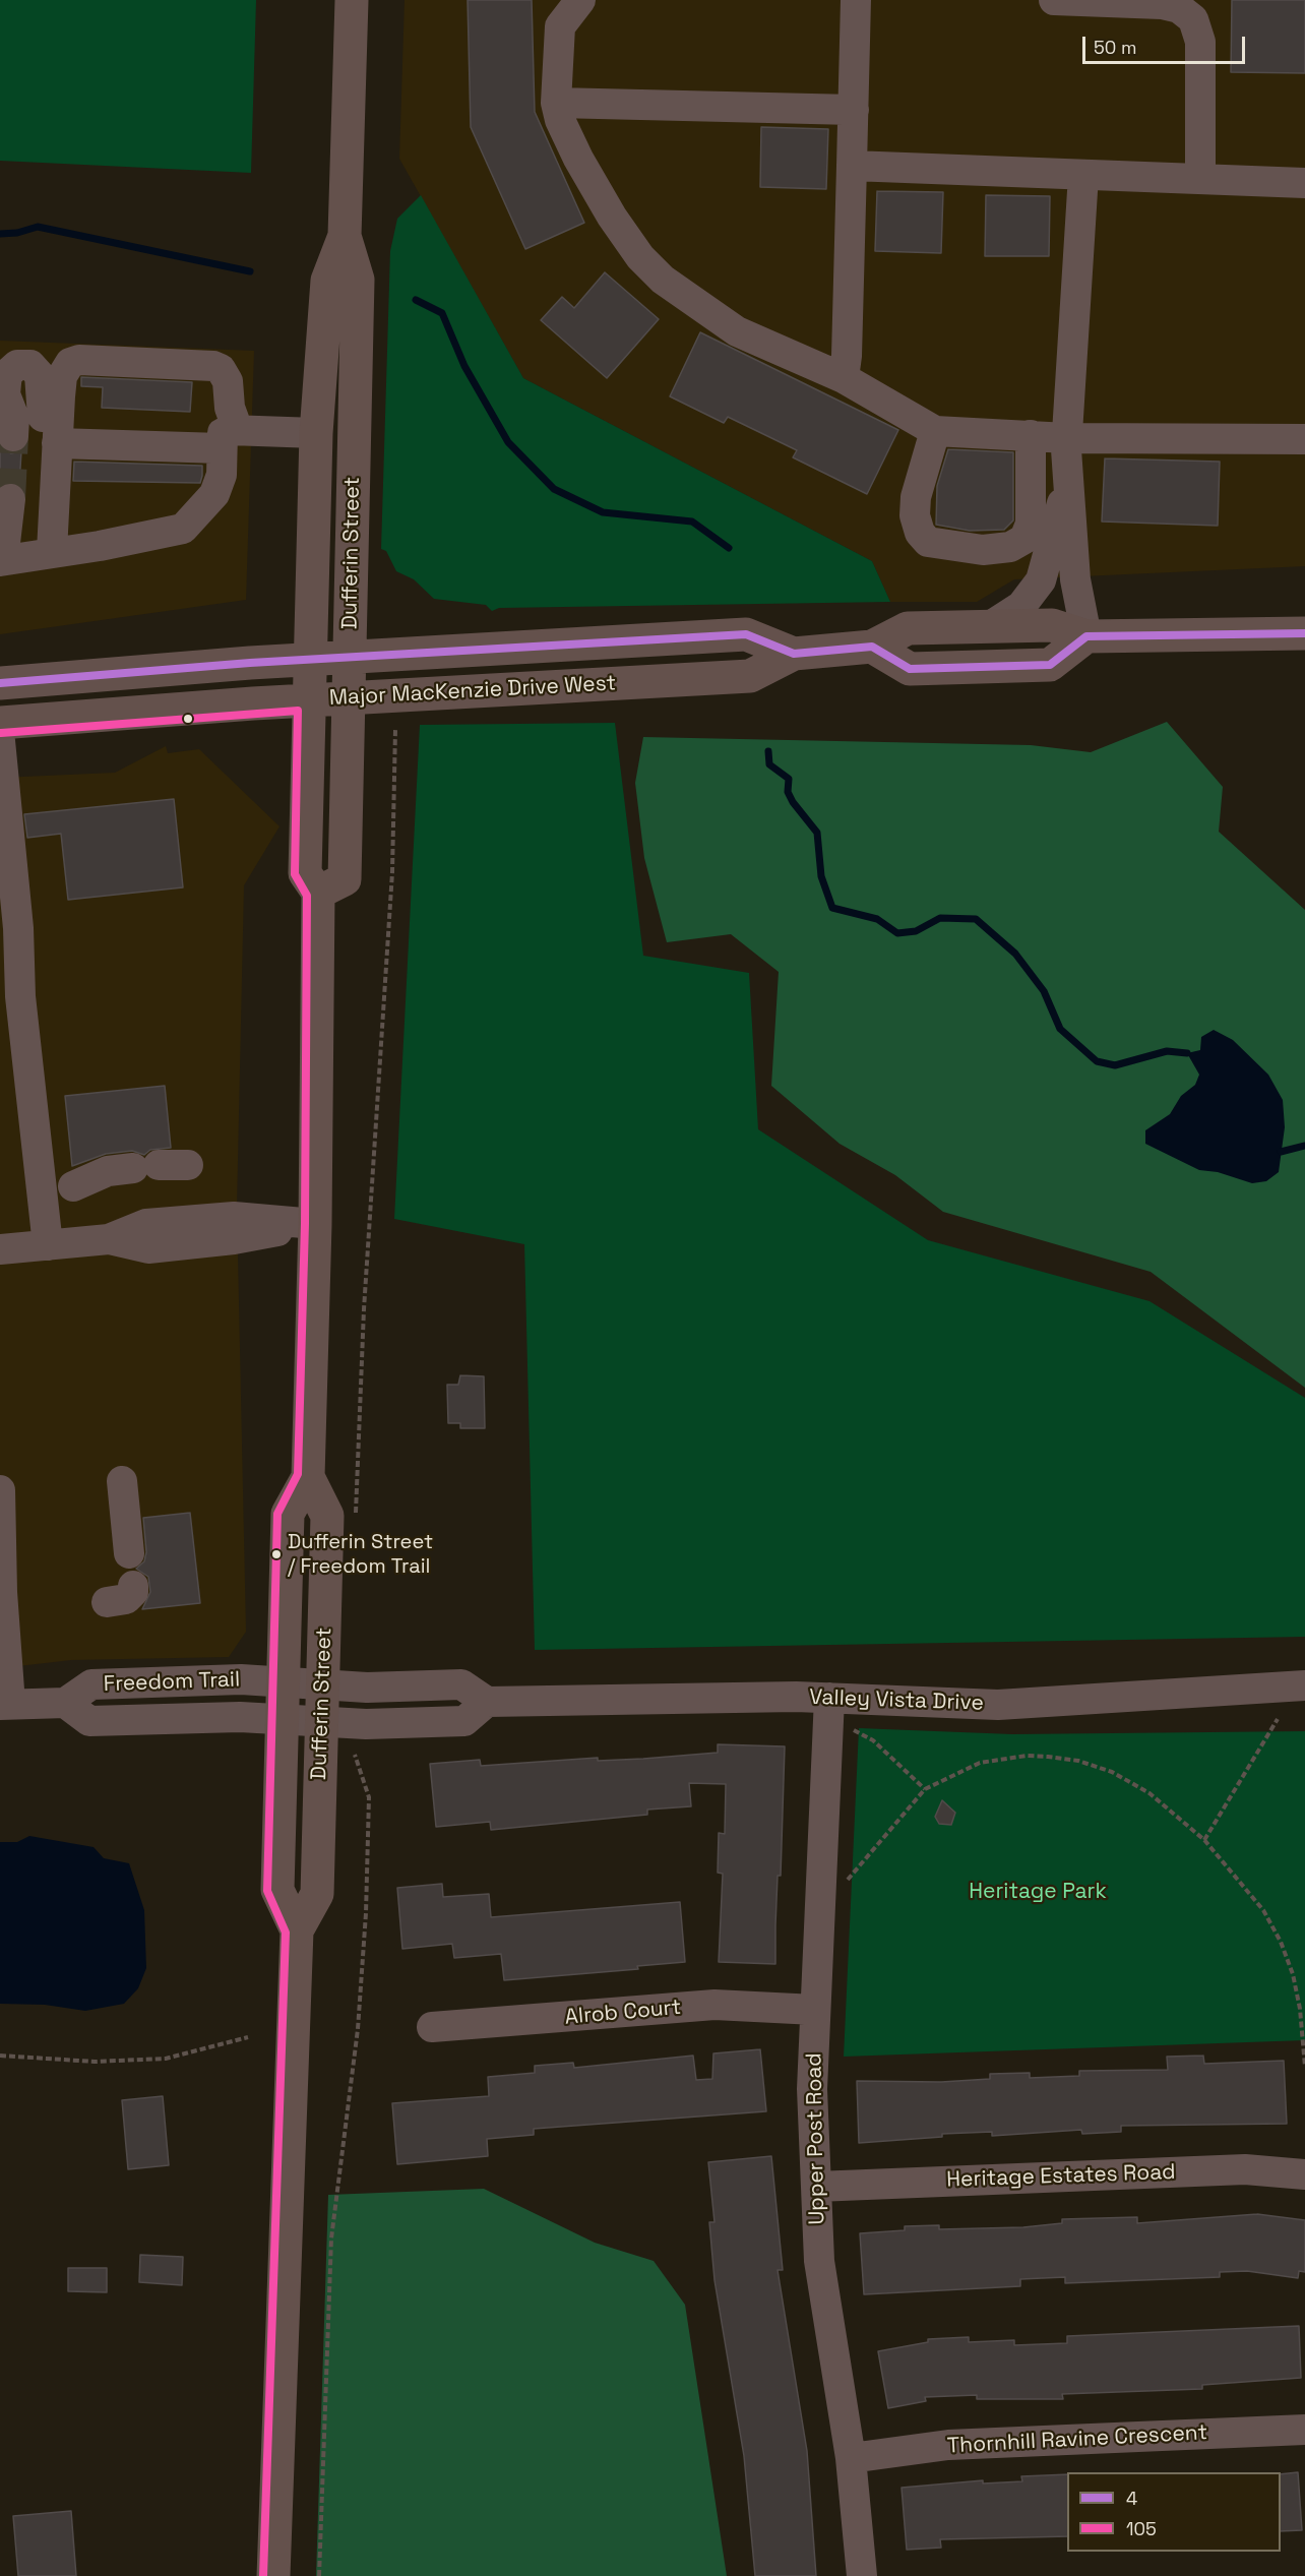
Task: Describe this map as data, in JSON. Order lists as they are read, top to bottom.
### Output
{
  "streets": {
    "main road": ["Dufferin Street", "Major MacKenzie Drive West"],
    "street": [
      "Freedom Trail",
      "Valley Vista Drive",
      "Alrob Court",
      "Upper Post Road",
      "Heritage Estates Road",
      "Thornhill Ravine Crescent"
    ]
  },
  "crossings": [
    ["Dufferin Street", "Major MacKenzie Drive West"],
    ["Dufferin Street", "Freedom Trail"],
    ["Valley Vista Drive", "Upper Post Road"],
    ["Alrob Court", "Upper Post Road"],
    ["Upper Post Road", "Heritage Estates Road"],
    ["Upper Post Road", "Thornhill Ravine Crescent"]
  ],
  "parks": ["Heritage Park"],
  "places": ["Dufferin Street / Freedom Trail"],
  "lines": ["transit line 4", "transit line 105"],
  "legend": ["4", "105"],
  "scale_bar": "50 m"
}
